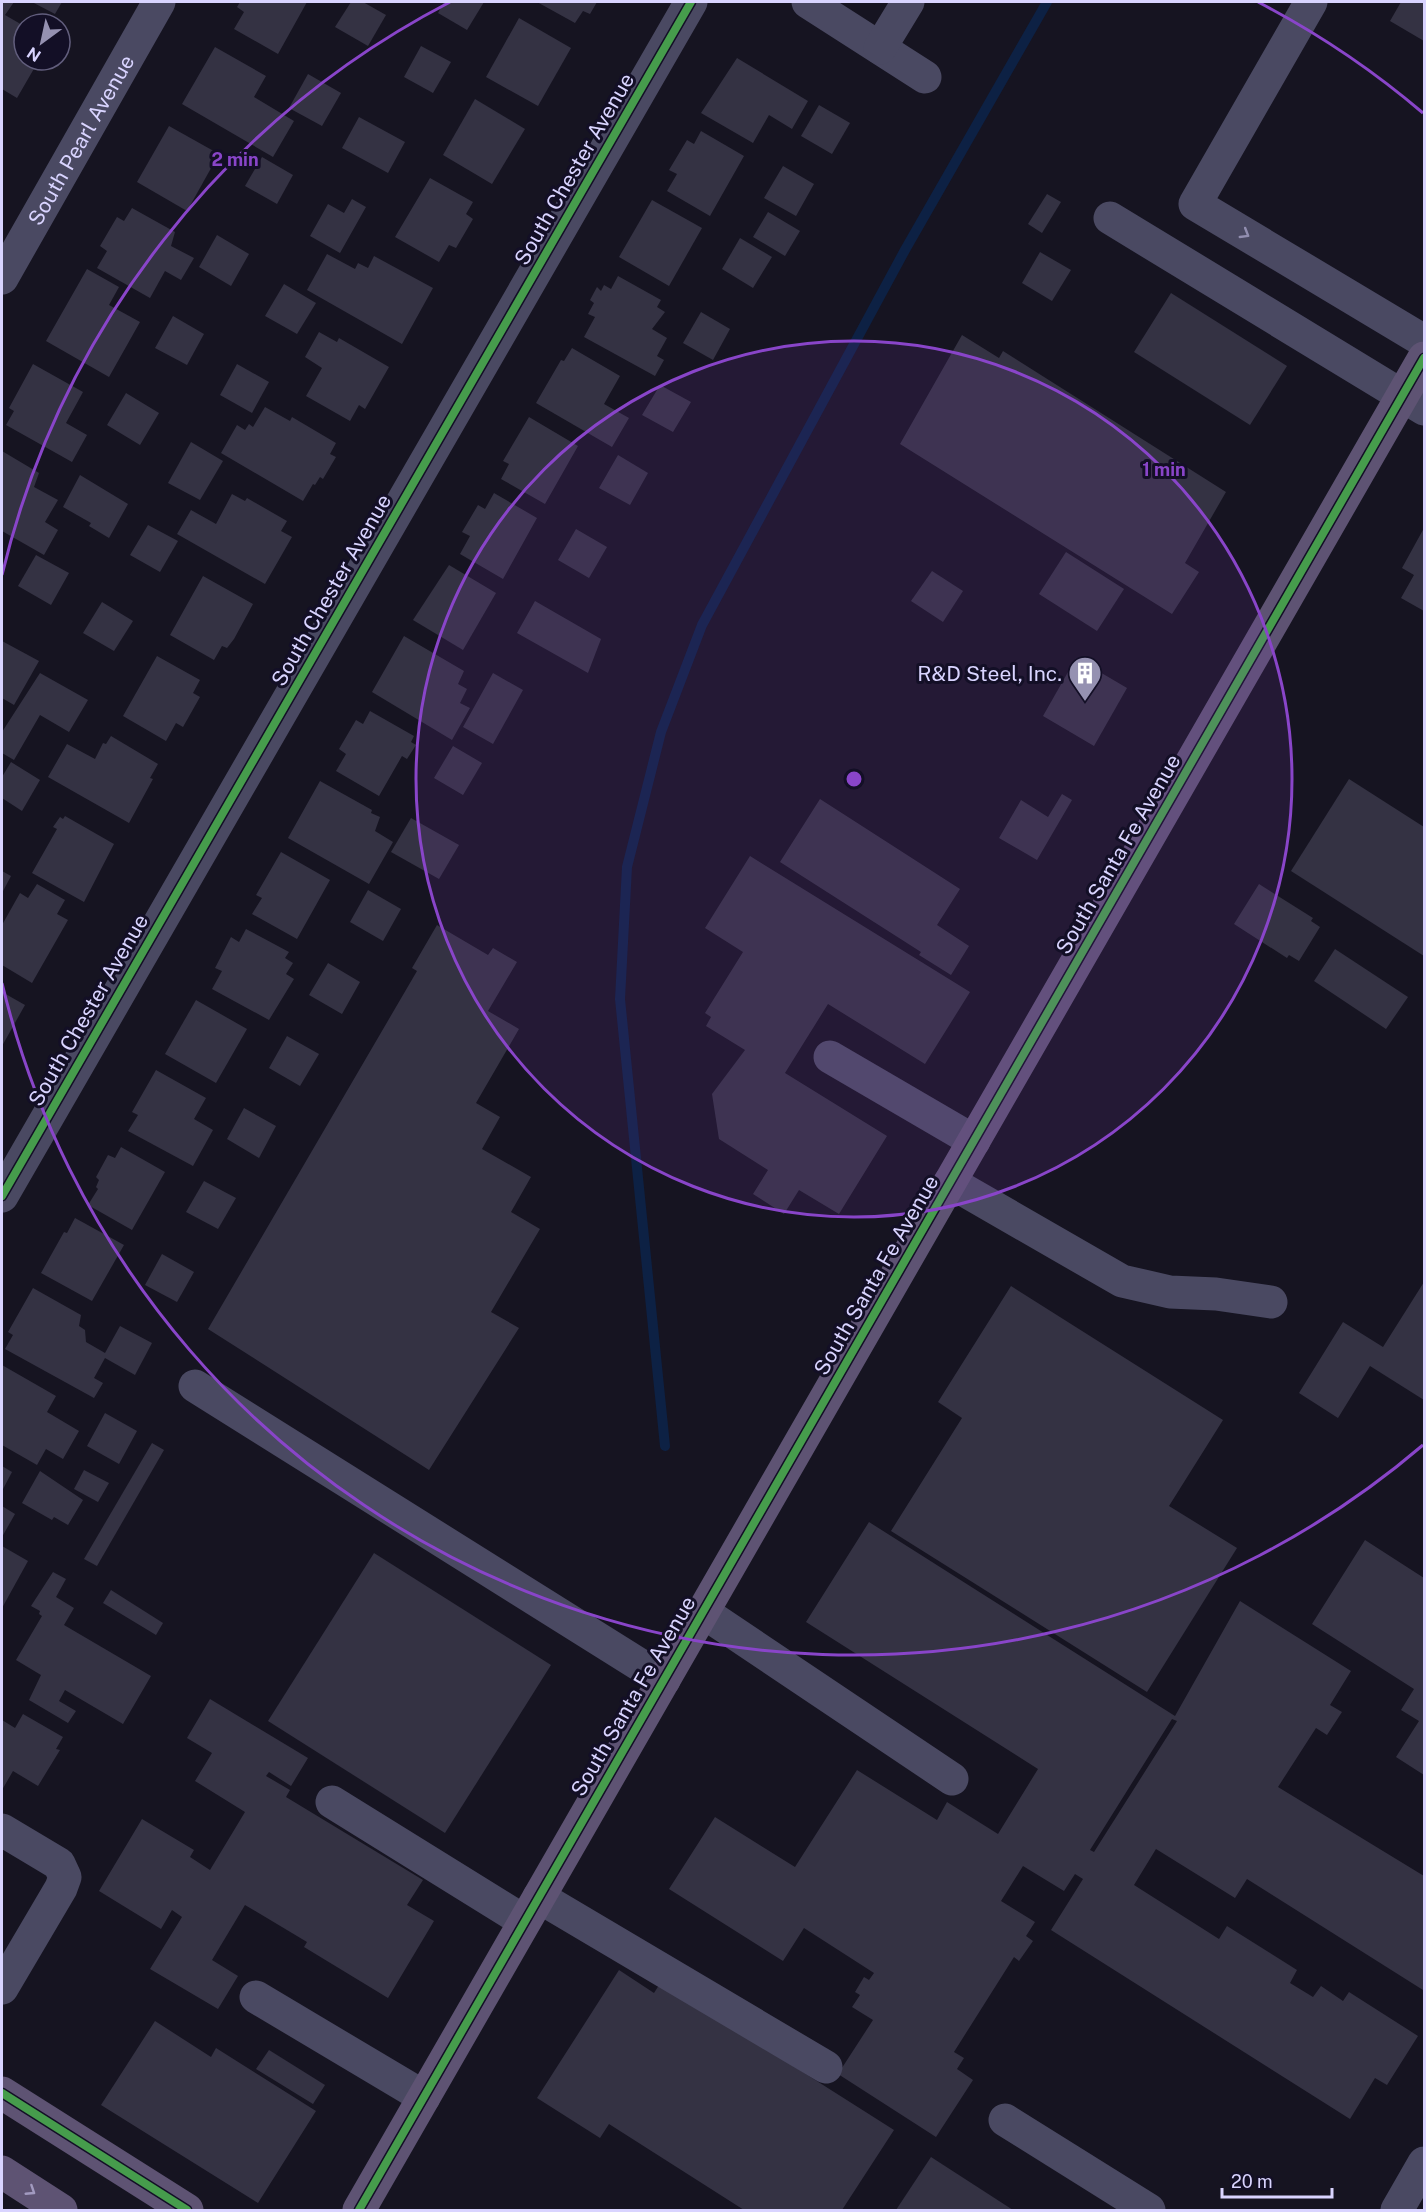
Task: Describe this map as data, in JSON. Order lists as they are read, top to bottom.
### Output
{
  "streets": {
    "main road": ["South Santa Fe Avenue"],
    "street": ["South Pearl Avenue", "South Chester Avenue"]
  },
  "places": {
    "building": ["R&D Steel, Inc."]
  },
  "scale_bar": "20 m",
  "north": "bottom left",
  "rings": ["2 min", "1 min"]
}
